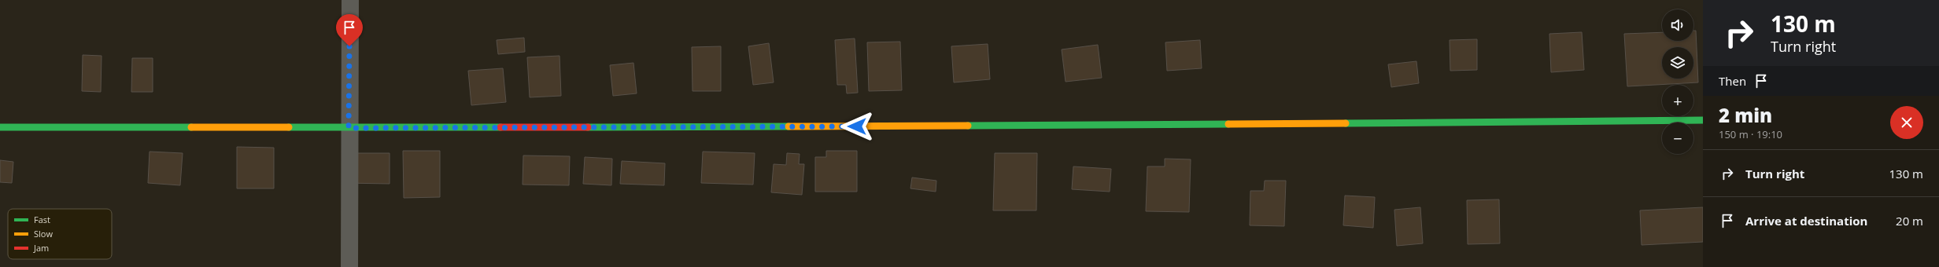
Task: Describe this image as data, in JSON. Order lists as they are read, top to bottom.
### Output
{
  "legend": ["Fast", "Slow", "Jam"],
  "page": {
    "turn": ["130 m", "Turn right"],
    "map_buttons": ["+", "−"],
    "then": "Then",
    "heading": ["2 min", "150 m · 19:10"],
    "list": [
      {
        "name": "Turn right",
        "value": "130 m"
      },
      {
        "name": "Arrive at destination",
        "value": "20 m"
      }
    ]
  }
}
